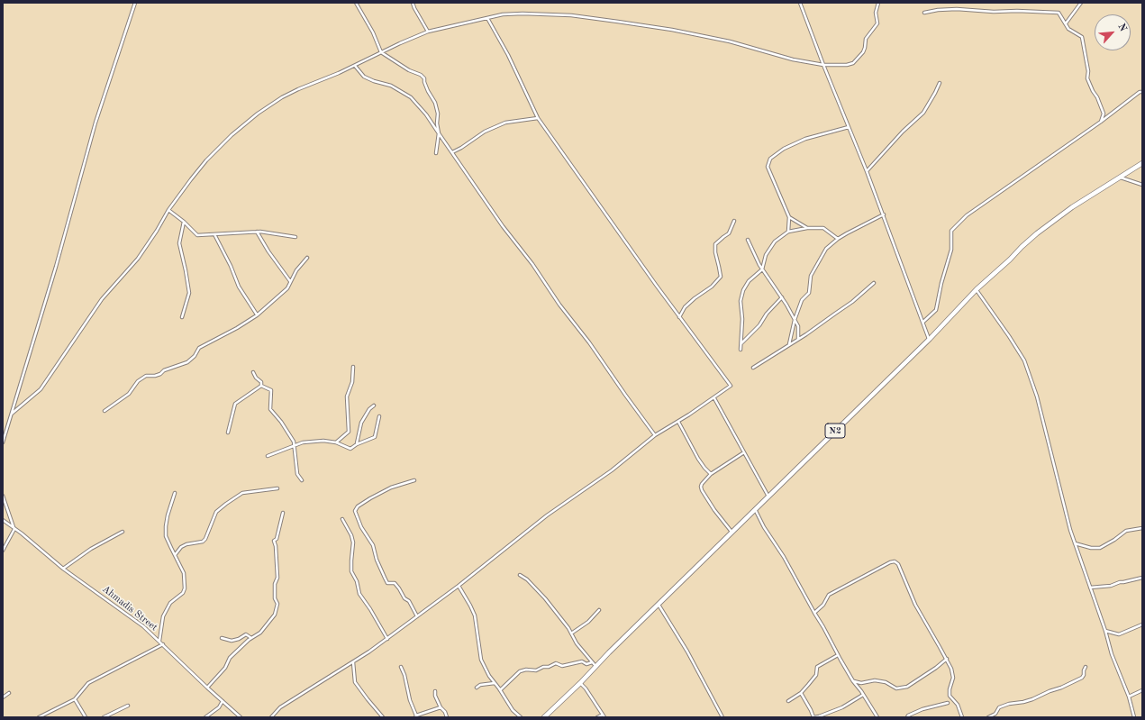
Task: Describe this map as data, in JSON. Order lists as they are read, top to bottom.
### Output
{
  "streets": {
    "highway": ["N2"],
    "street": ["Ahmadis Street"]
  },
  "north": "top right"
}
